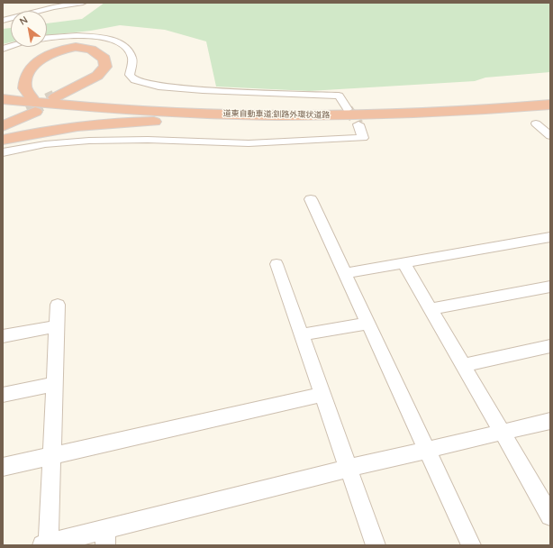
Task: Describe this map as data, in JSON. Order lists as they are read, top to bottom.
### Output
{
  "streets": {
    "highway": ["道東自動車道;釧路外環状道路"]
  },
  "north": "top left"
}
